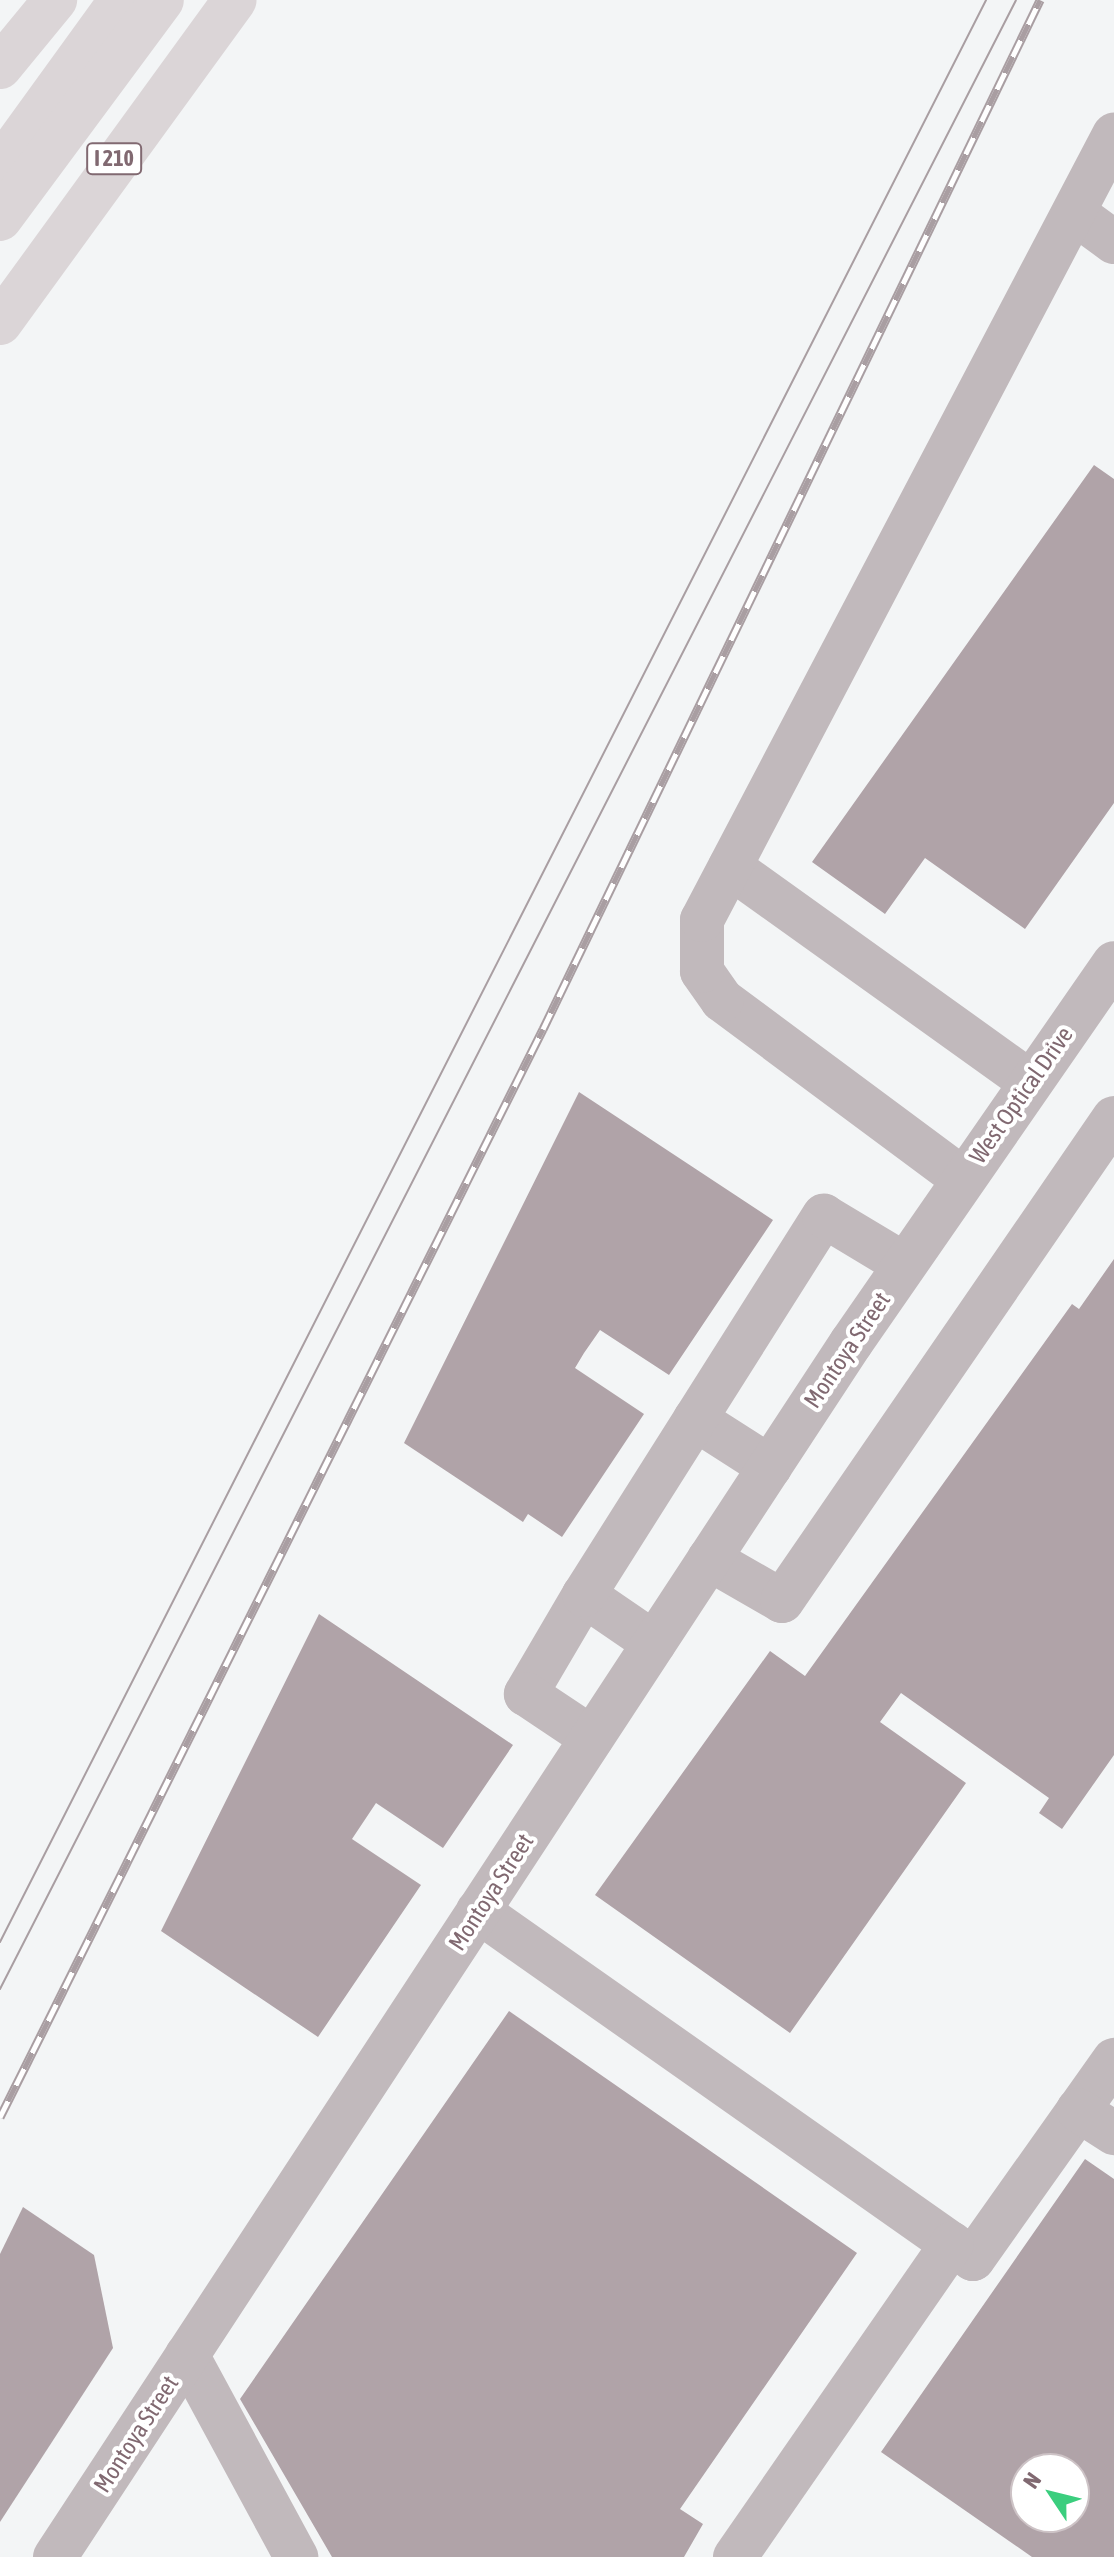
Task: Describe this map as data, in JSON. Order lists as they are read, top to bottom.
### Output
{
  "streets": {
    "highway": ["I 210"],
    "street": ["West Optical Drive", "Montoya Street"]
  },
  "crossings": [
    ["West Optical Drive", "Montoya Street"]
  ],
  "north": "top left"
}
